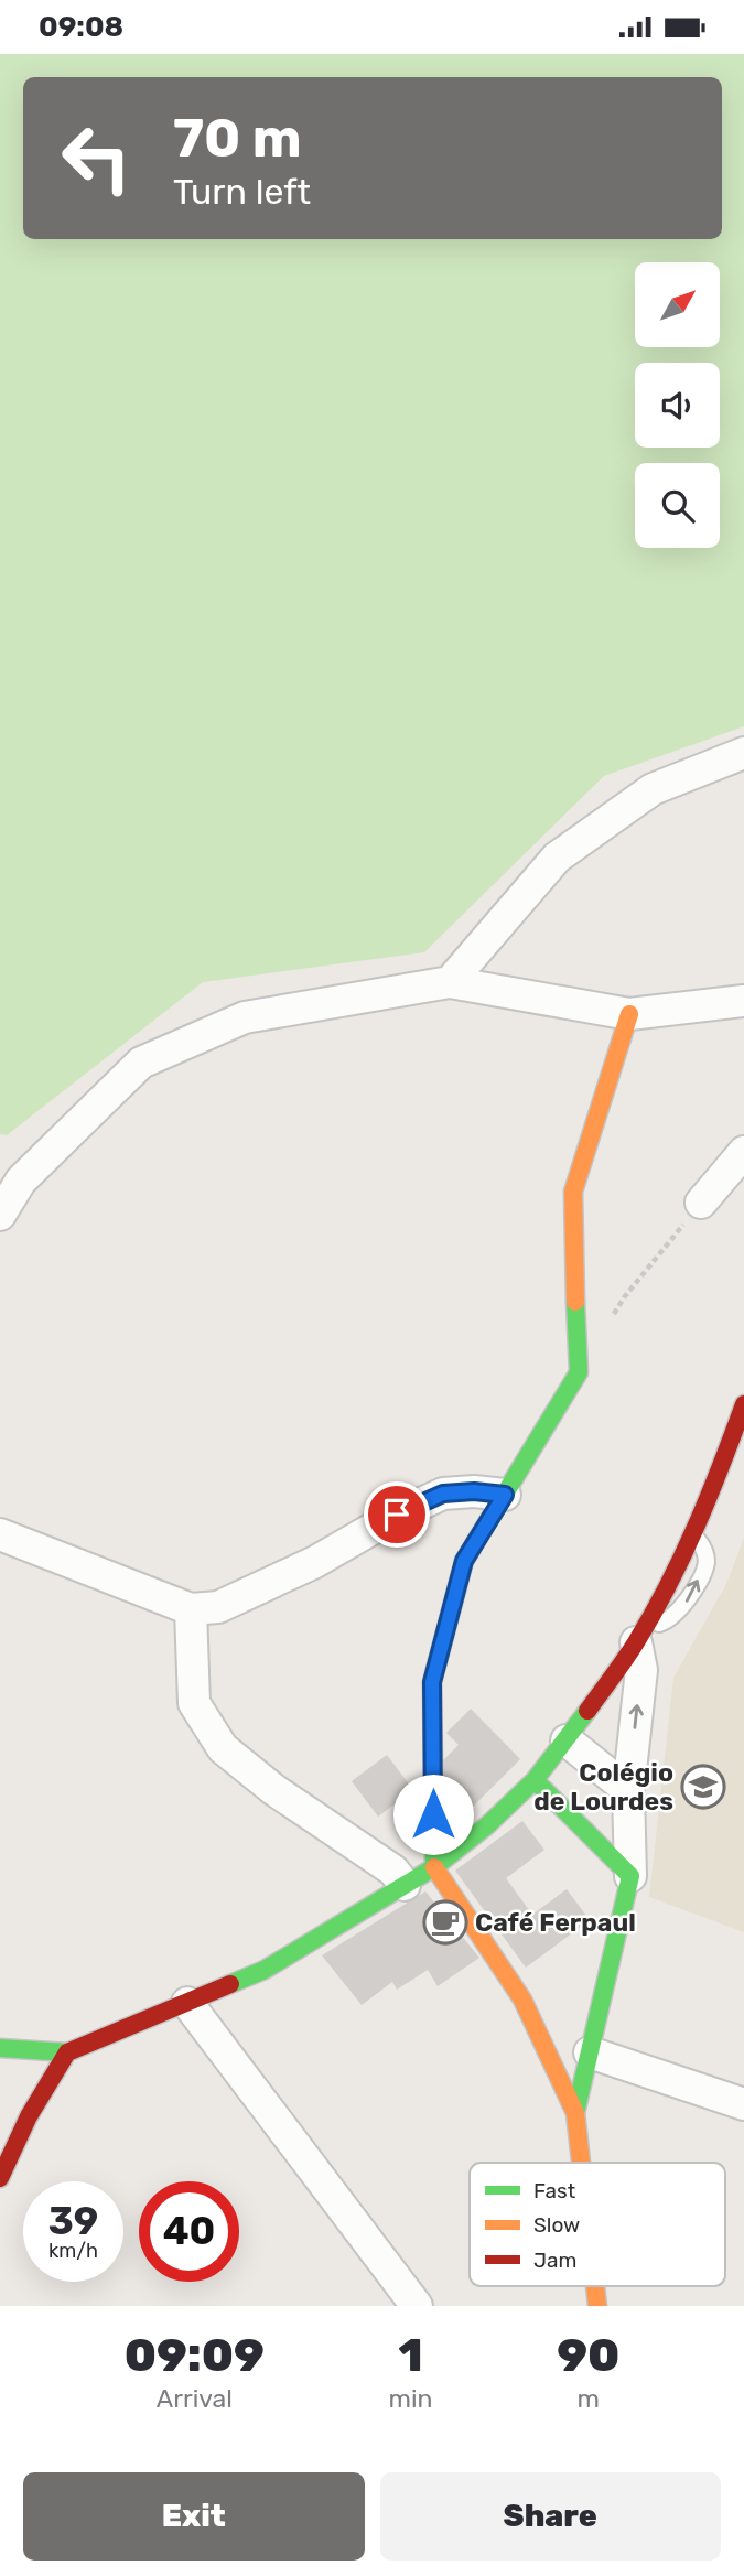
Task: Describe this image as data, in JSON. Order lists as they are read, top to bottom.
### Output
{
  "places": {
    "school or university": ["Colégio de Lourdes"],
    "cafe": ["Café Ferpaul"]
  },
  "legend": ["Fast", "Slow", "Jam"],
  "north": "top right",
  "page": {
    "status": "09:08",
    "turn": ["70 m", "Turn left"],
    "speed": "39 km/h",
    "limit": "40",
    "eta": [
      "09:09",
      "Arrival",
      "1",
      "min",
      "90",
      "m"
    ],
    "buttons": ["Exit", "Share"]
  }
}
